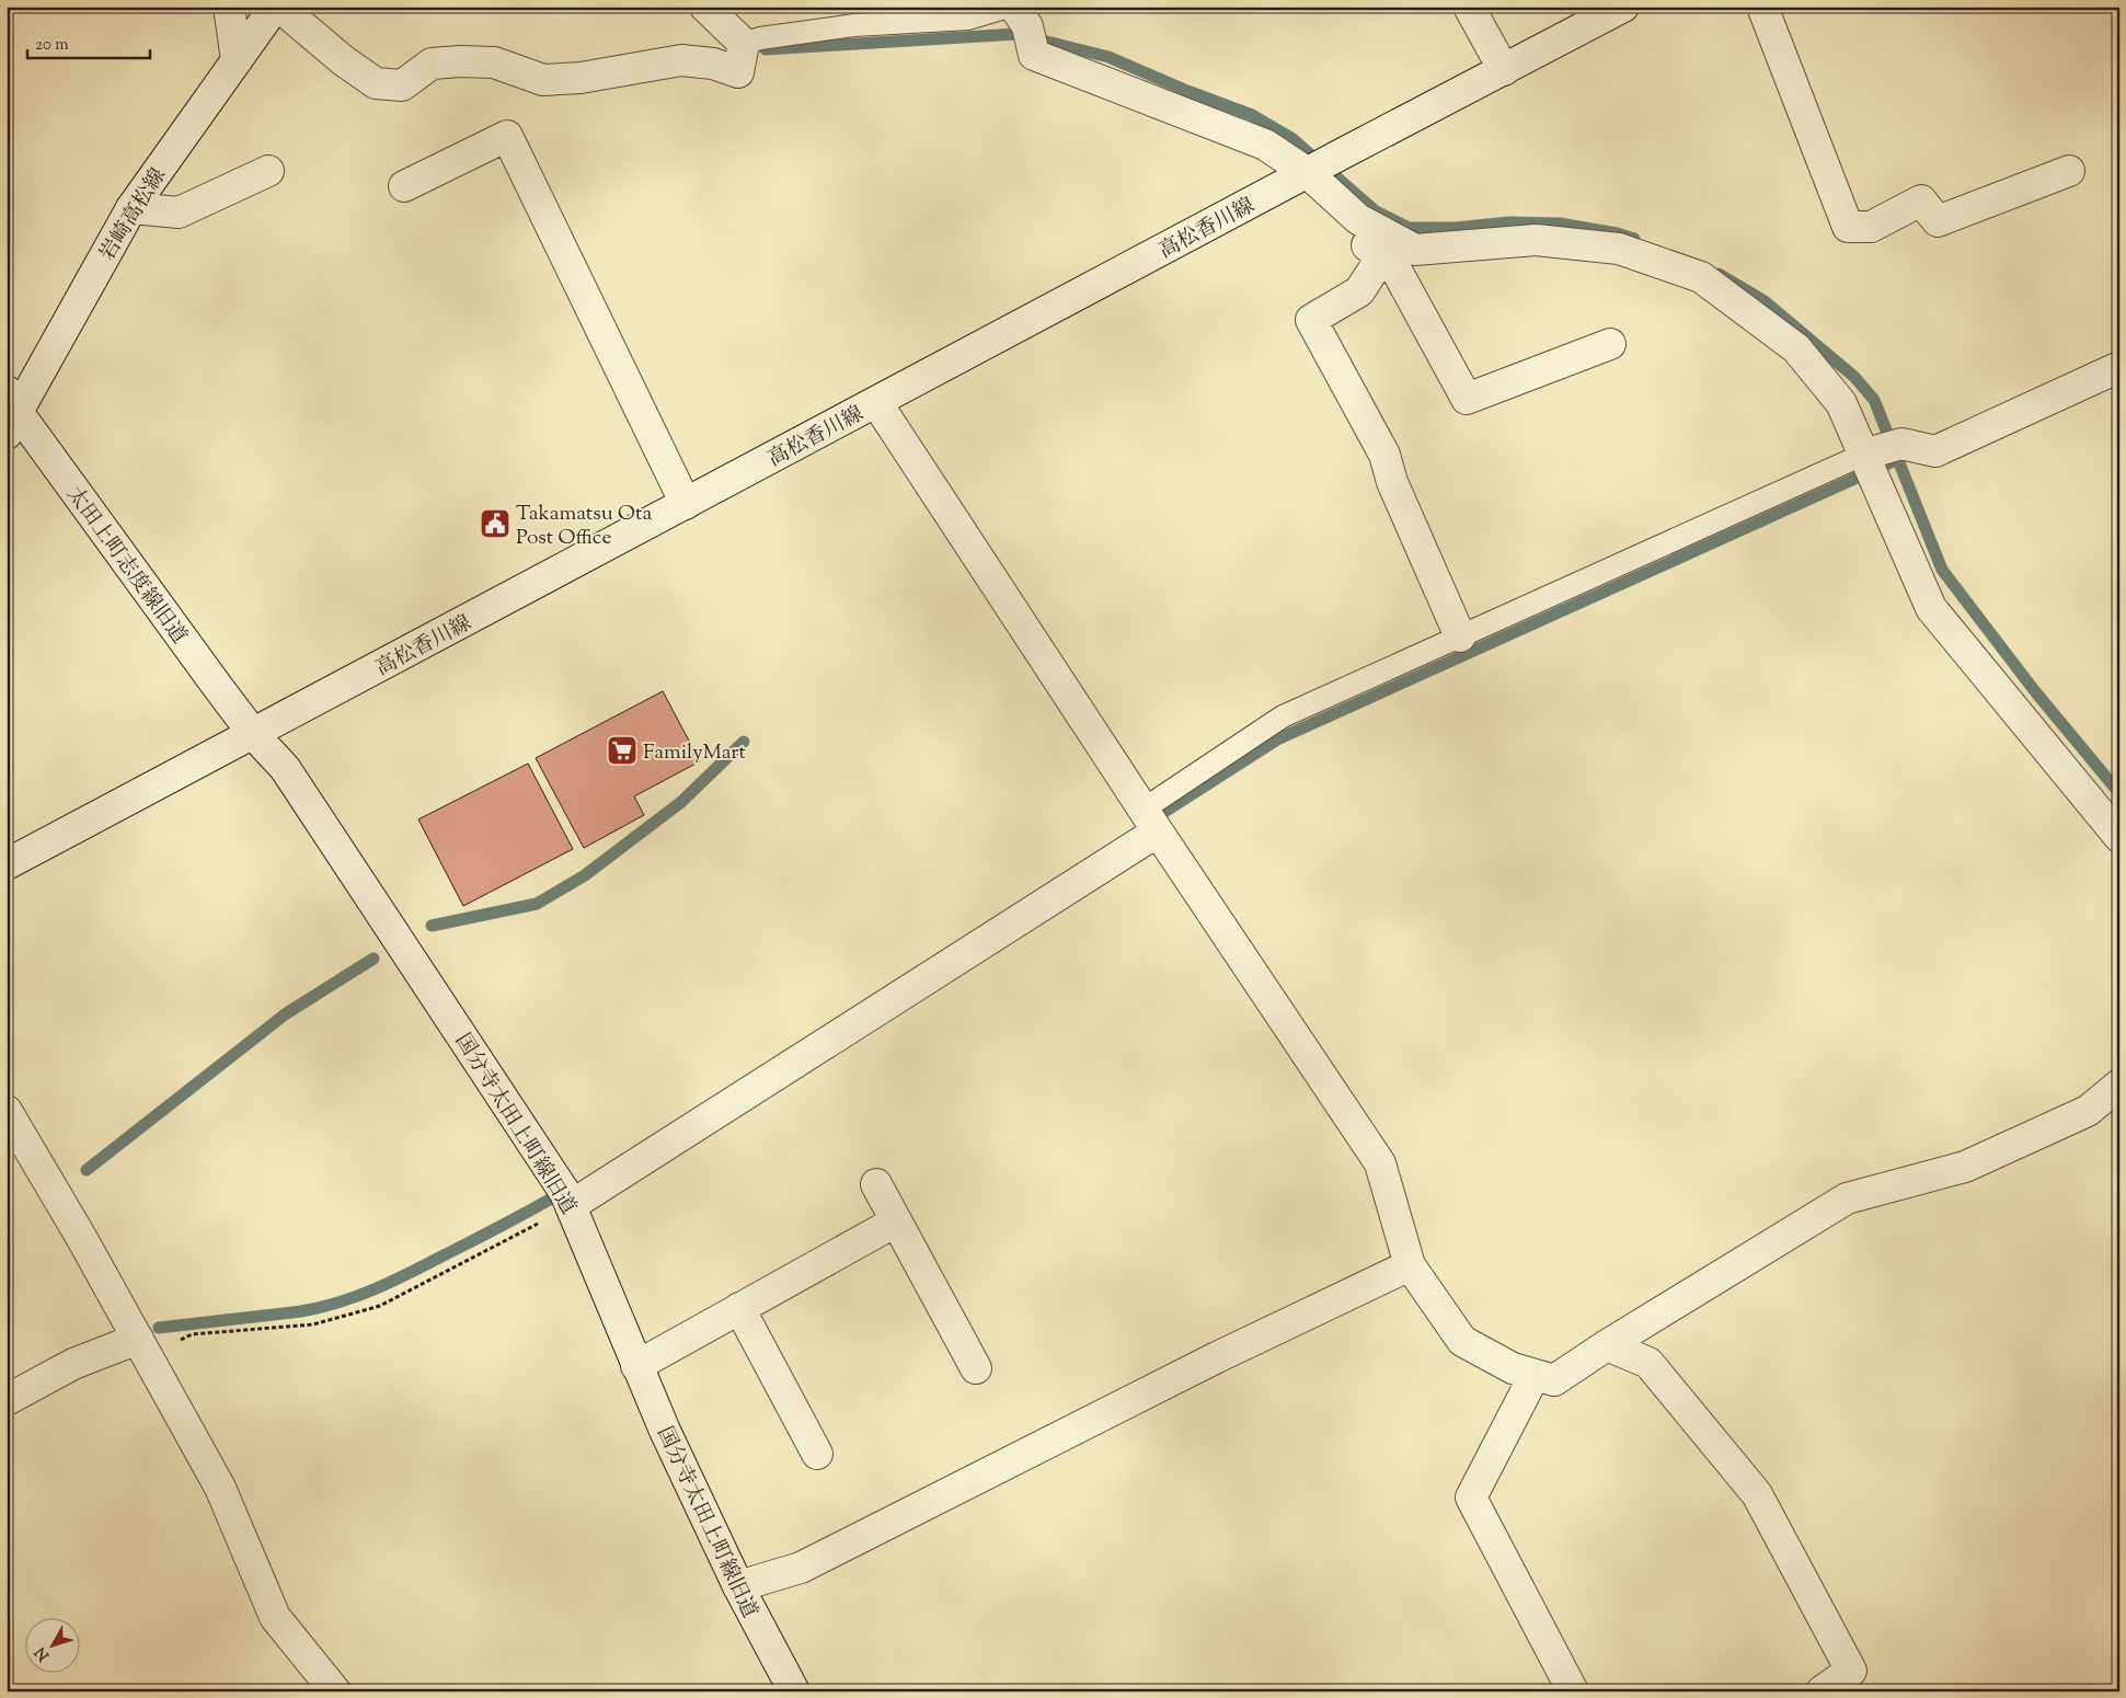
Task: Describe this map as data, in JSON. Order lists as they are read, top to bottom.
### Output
{
  "streets": {
    "street": [
      "岩崎高松線",
      "高松香川線",
      "太田上町志度線旧道",
      "国分寺太田上町線旧道"
    ]
  },
  "crossings": [
    ["岩崎高松線", "太田上町志度線旧道"],
    ["高松香川線", "太田上町志度線旧道"],
    ["高松香川線", "国分寺太田上町線旧道"],
    ["太田上町志度線旧道", "国分寺太田上町線旧道"]
  ],
  "places": {
    "public building": ["Takamatsu Ota Post Office"],
    "supermarket": ["FamilyMart"]
  },
  "scale_bar": "20 m",
  "north": "bottom left"
}
